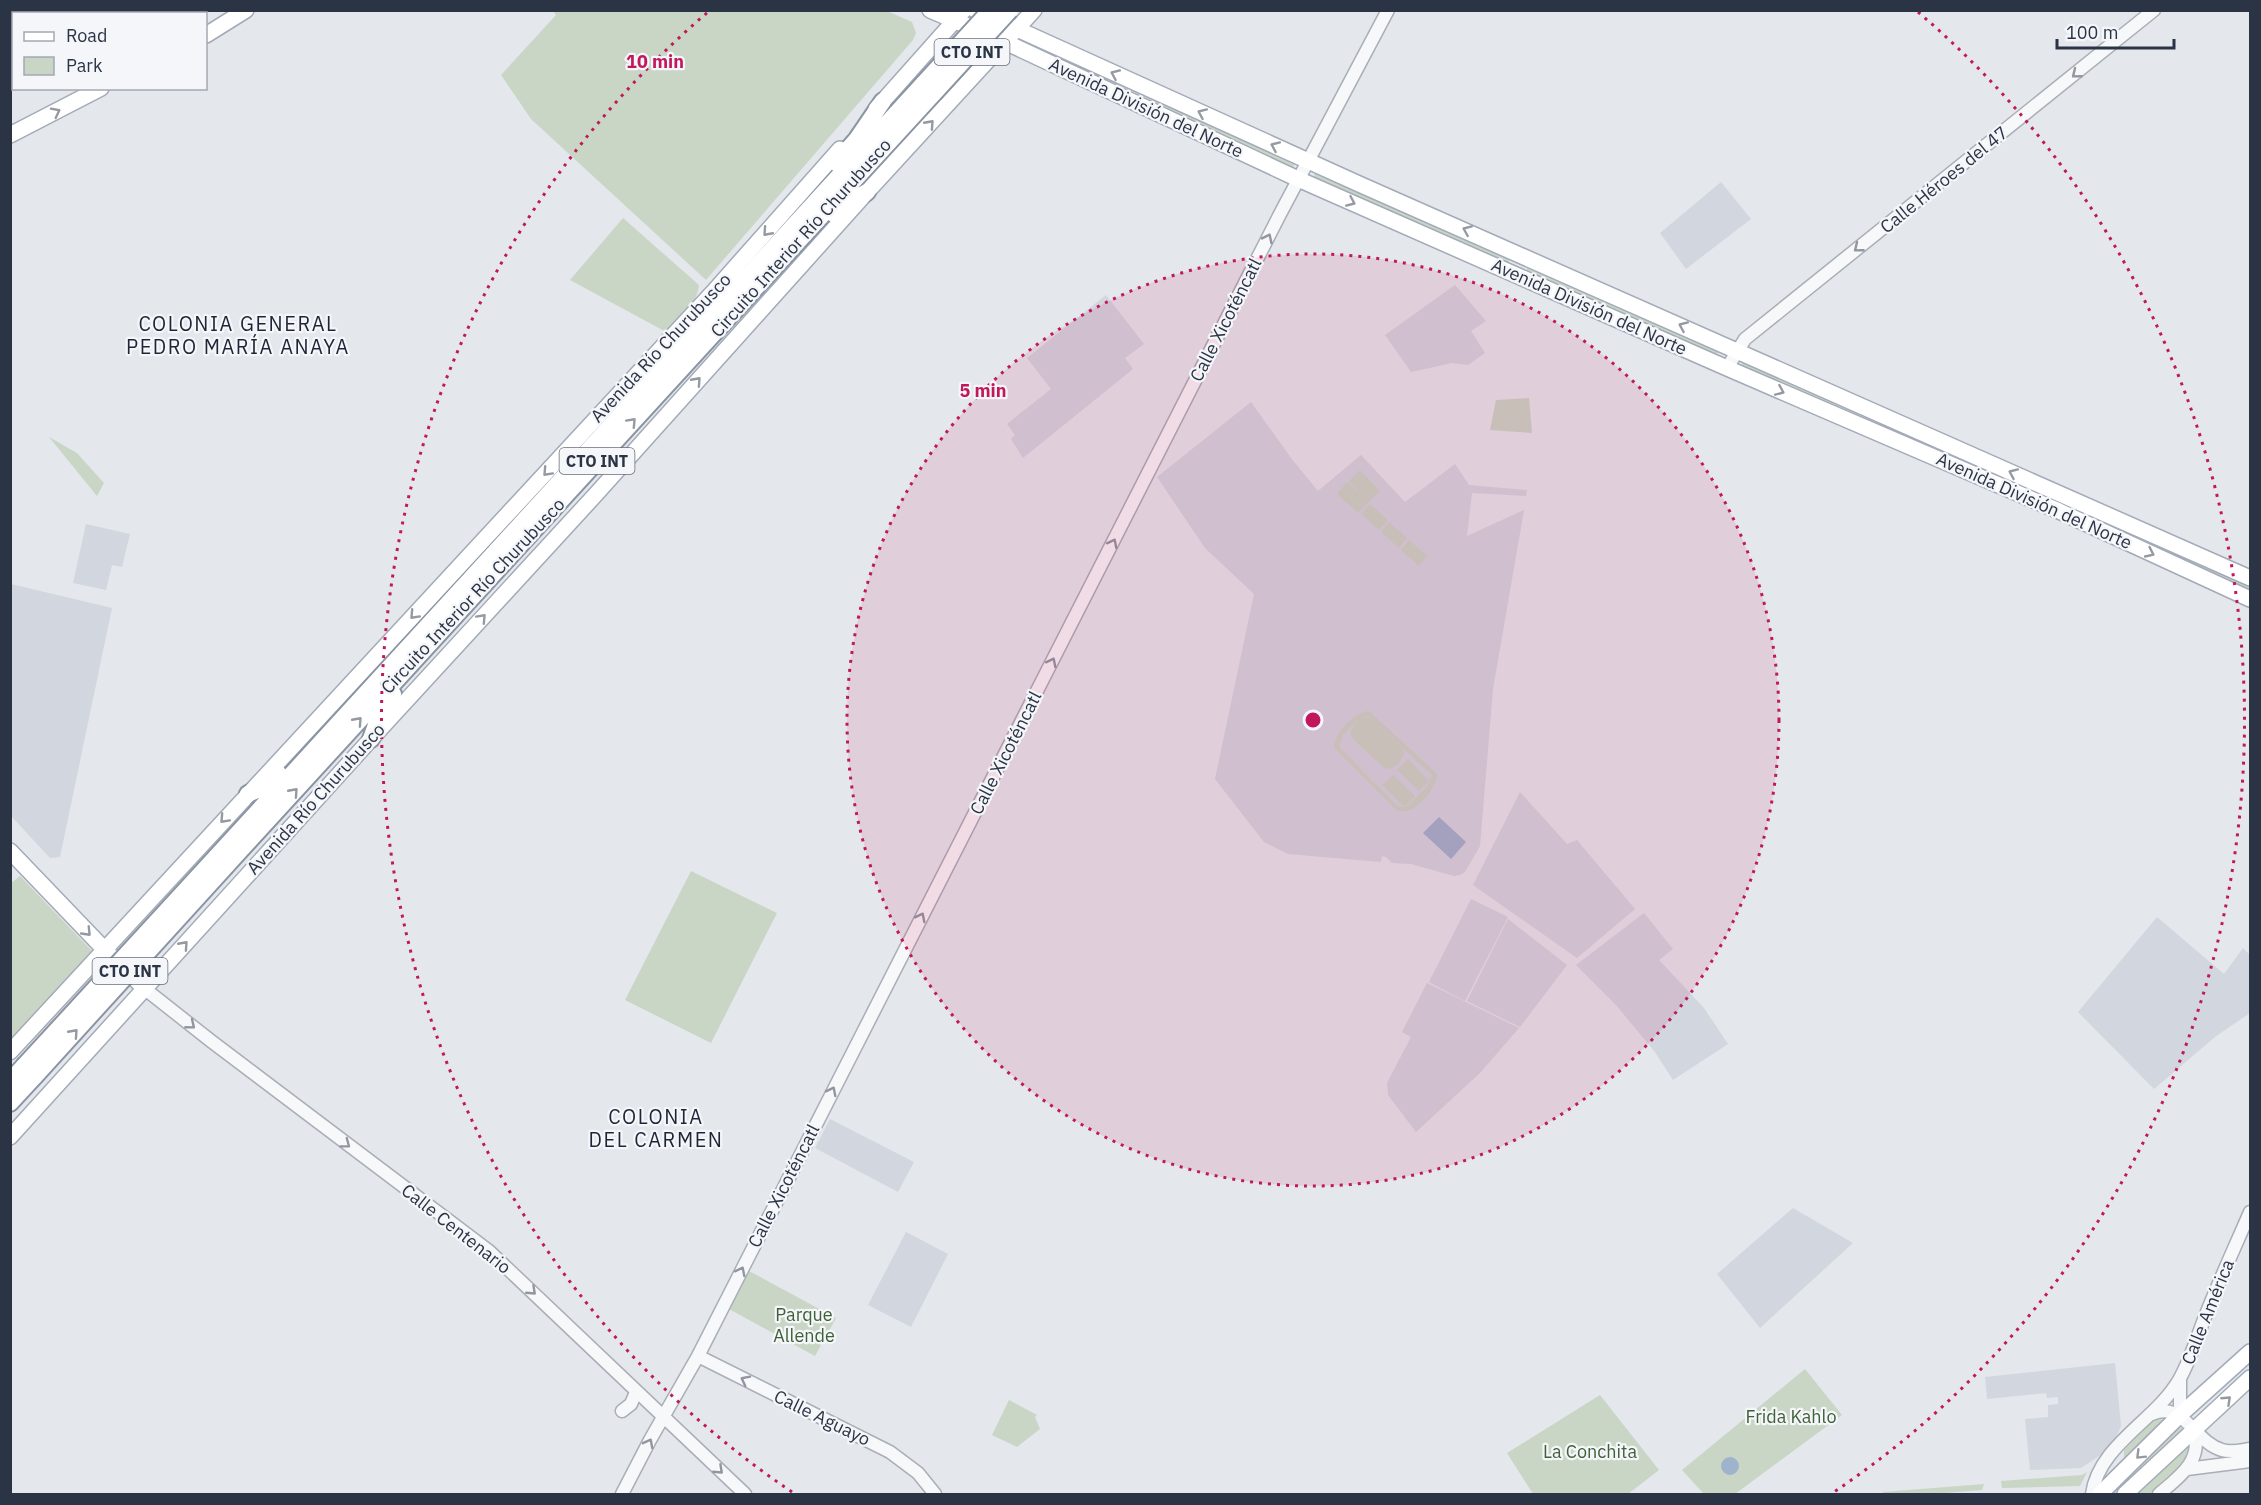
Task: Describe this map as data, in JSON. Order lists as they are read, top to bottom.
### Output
{
  "streets": {
    "highway": ["CTO INT", "Circuito Interior Río Churubusco"],
    "main road": ["Avenida División del Norte", "Avenida Río Churubusco"],
    "street": [
      "Calle Héroes del 47",
      "Calle Xicoténcatl",
      "Calle Centenario",
      "Calle América",
      "Calle Aguayo"
    ]
  },
  "crossings": [
    ["Avenida División del Norte", "Calle Héroes del 47"],
    ["Avenida División del Norte", "Calle Xicoténcatl"],
    ["Avenida División del Norte", "Avenida Río Churubusco"],
    ["Calle Xicoténcatl", "Calle Centenario"],
    ["Calle Xicoténcatl", "Calle Aguayo"],
    ["Avenida Río Churubusco", "Calle Centenario"]
  ],
  "one_way": [
    "Calle Héroes del 47",
    "Calle Xicoténcatl",
    "Calle Centenario",
    "Calle Aguayo"
  ],
  "districts": ["COLONIA GENERAL PEDRO MARÍA ANAYA", "COLONIA DEL CARMEN"],
  "parks": ["Parque Allende", "Frida Kahlo", "La Conchita"],
  "legend": ["Road", "Park"],
  "scale_bar": "100 m",
  "rings": ["10 min", "5 min"]
}
